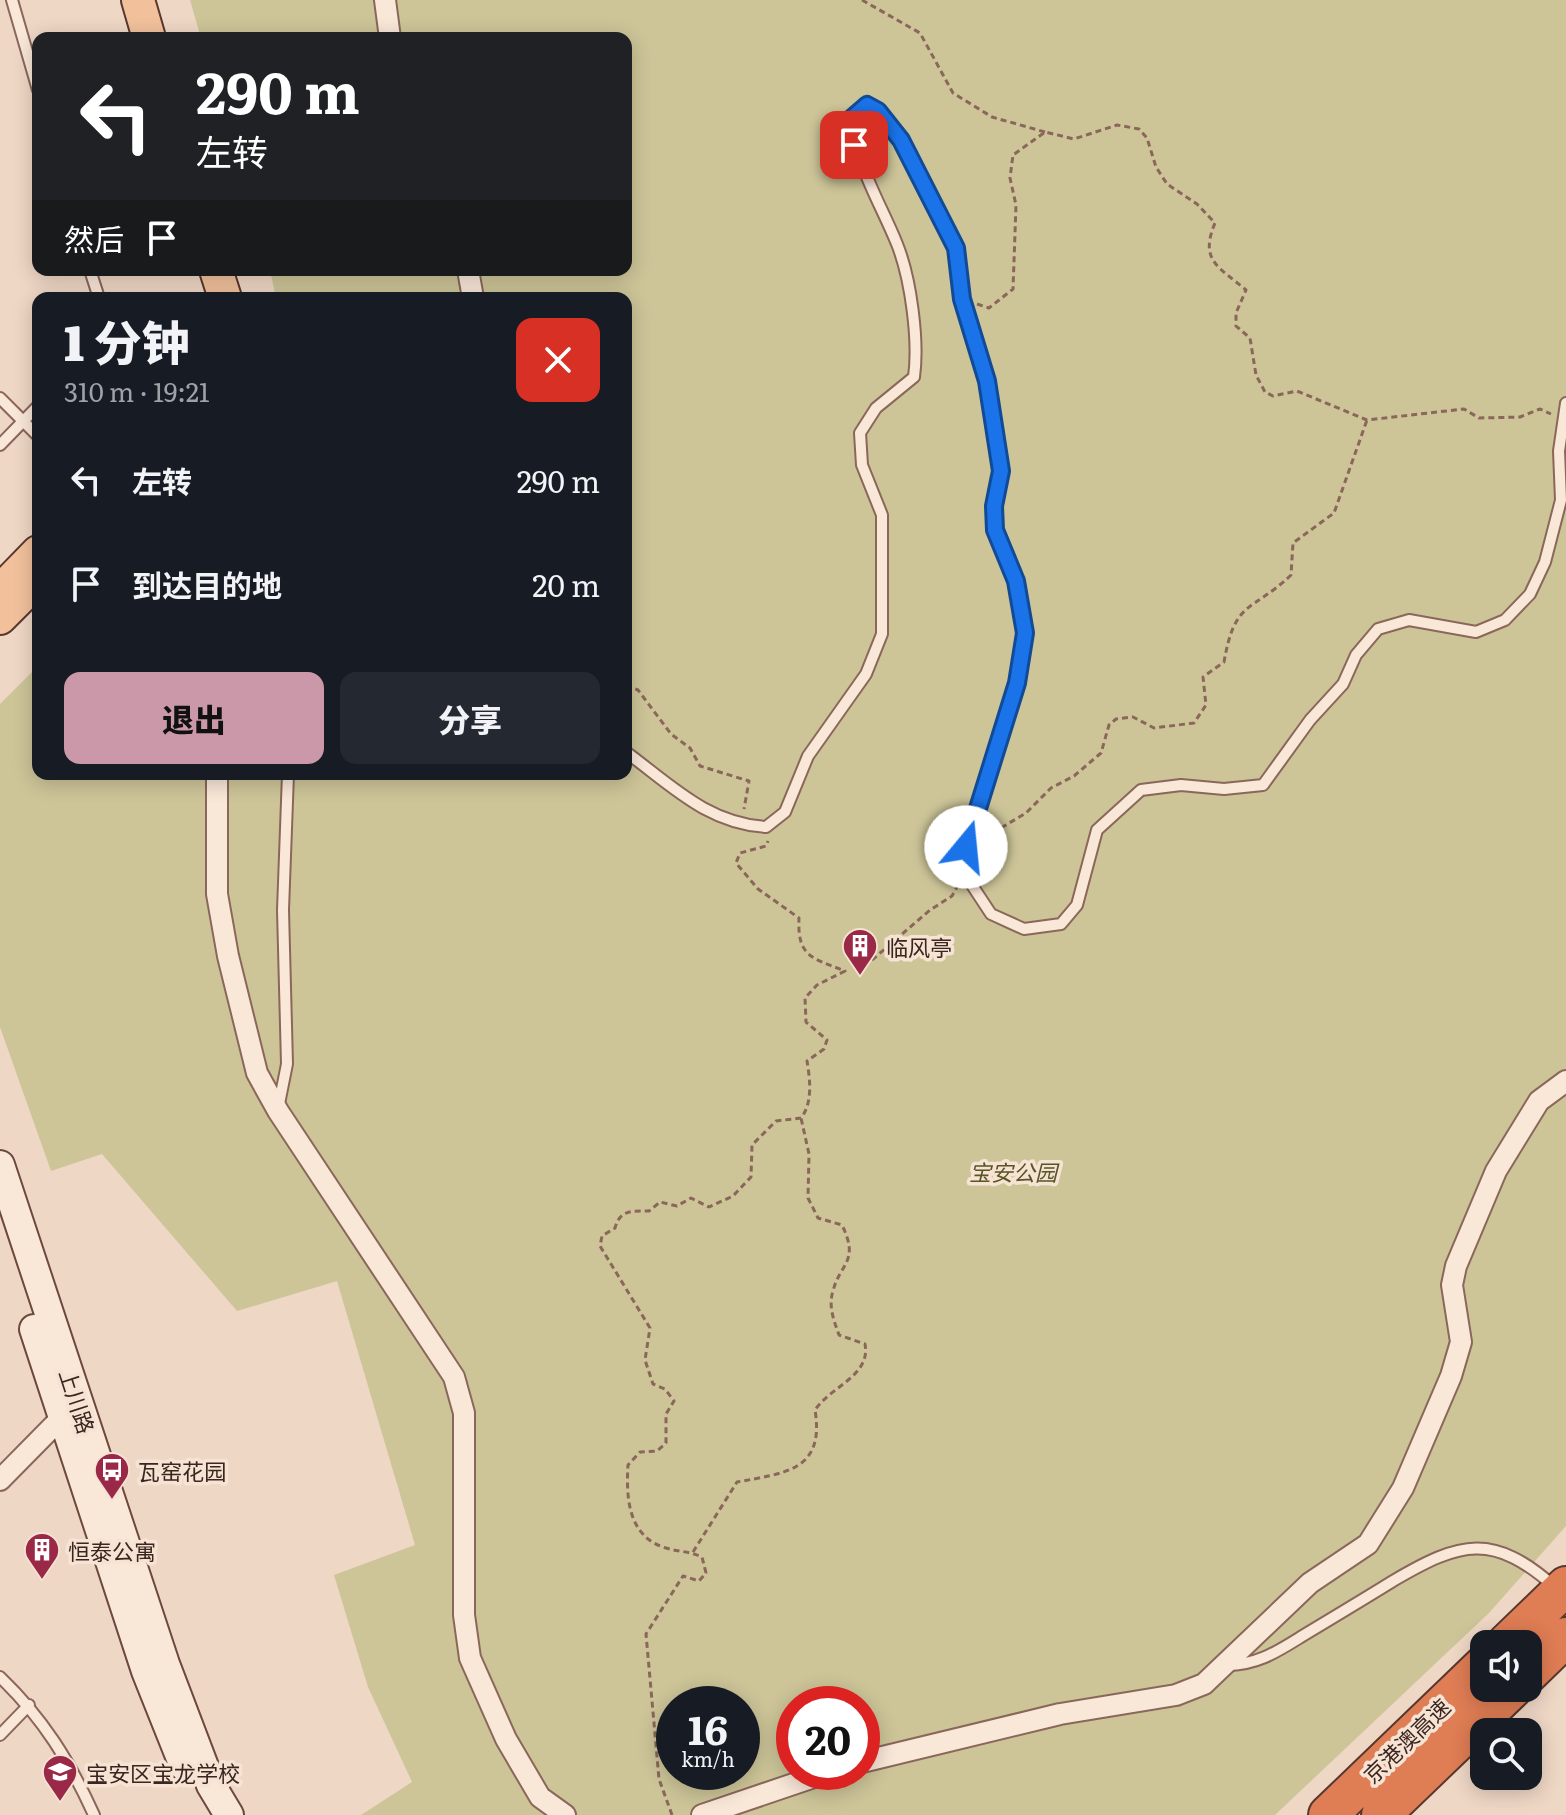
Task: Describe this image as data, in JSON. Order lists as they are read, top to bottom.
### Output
{
  "streets": {
    "highway": ["京港澳高速"],
    "main road": ["上川路"]
  },
  "parks": ["宝安公园"],
  "places": {
    "building": ["临风亭", "恒泰公寓"],
    "bus stop": ["瓦窑花园"],
    "school or university": ["宝安区宝龙学校"]
  },
  "page": {
    "turn": ["290 m", "左转"],
    "then": "然后",
    "heading": ["1 分钟", "310 m · 19:21"],
    "list": [
      {
        "name": "左转",
        "value": "290 m"
      },
      {
        "name": "到达目的地",
        "value": "20 m"
      }
    ],
    "buttons": ["退出", "分享"],
    "speed": "16 km/h",
    "limit": "20"
  }
}
